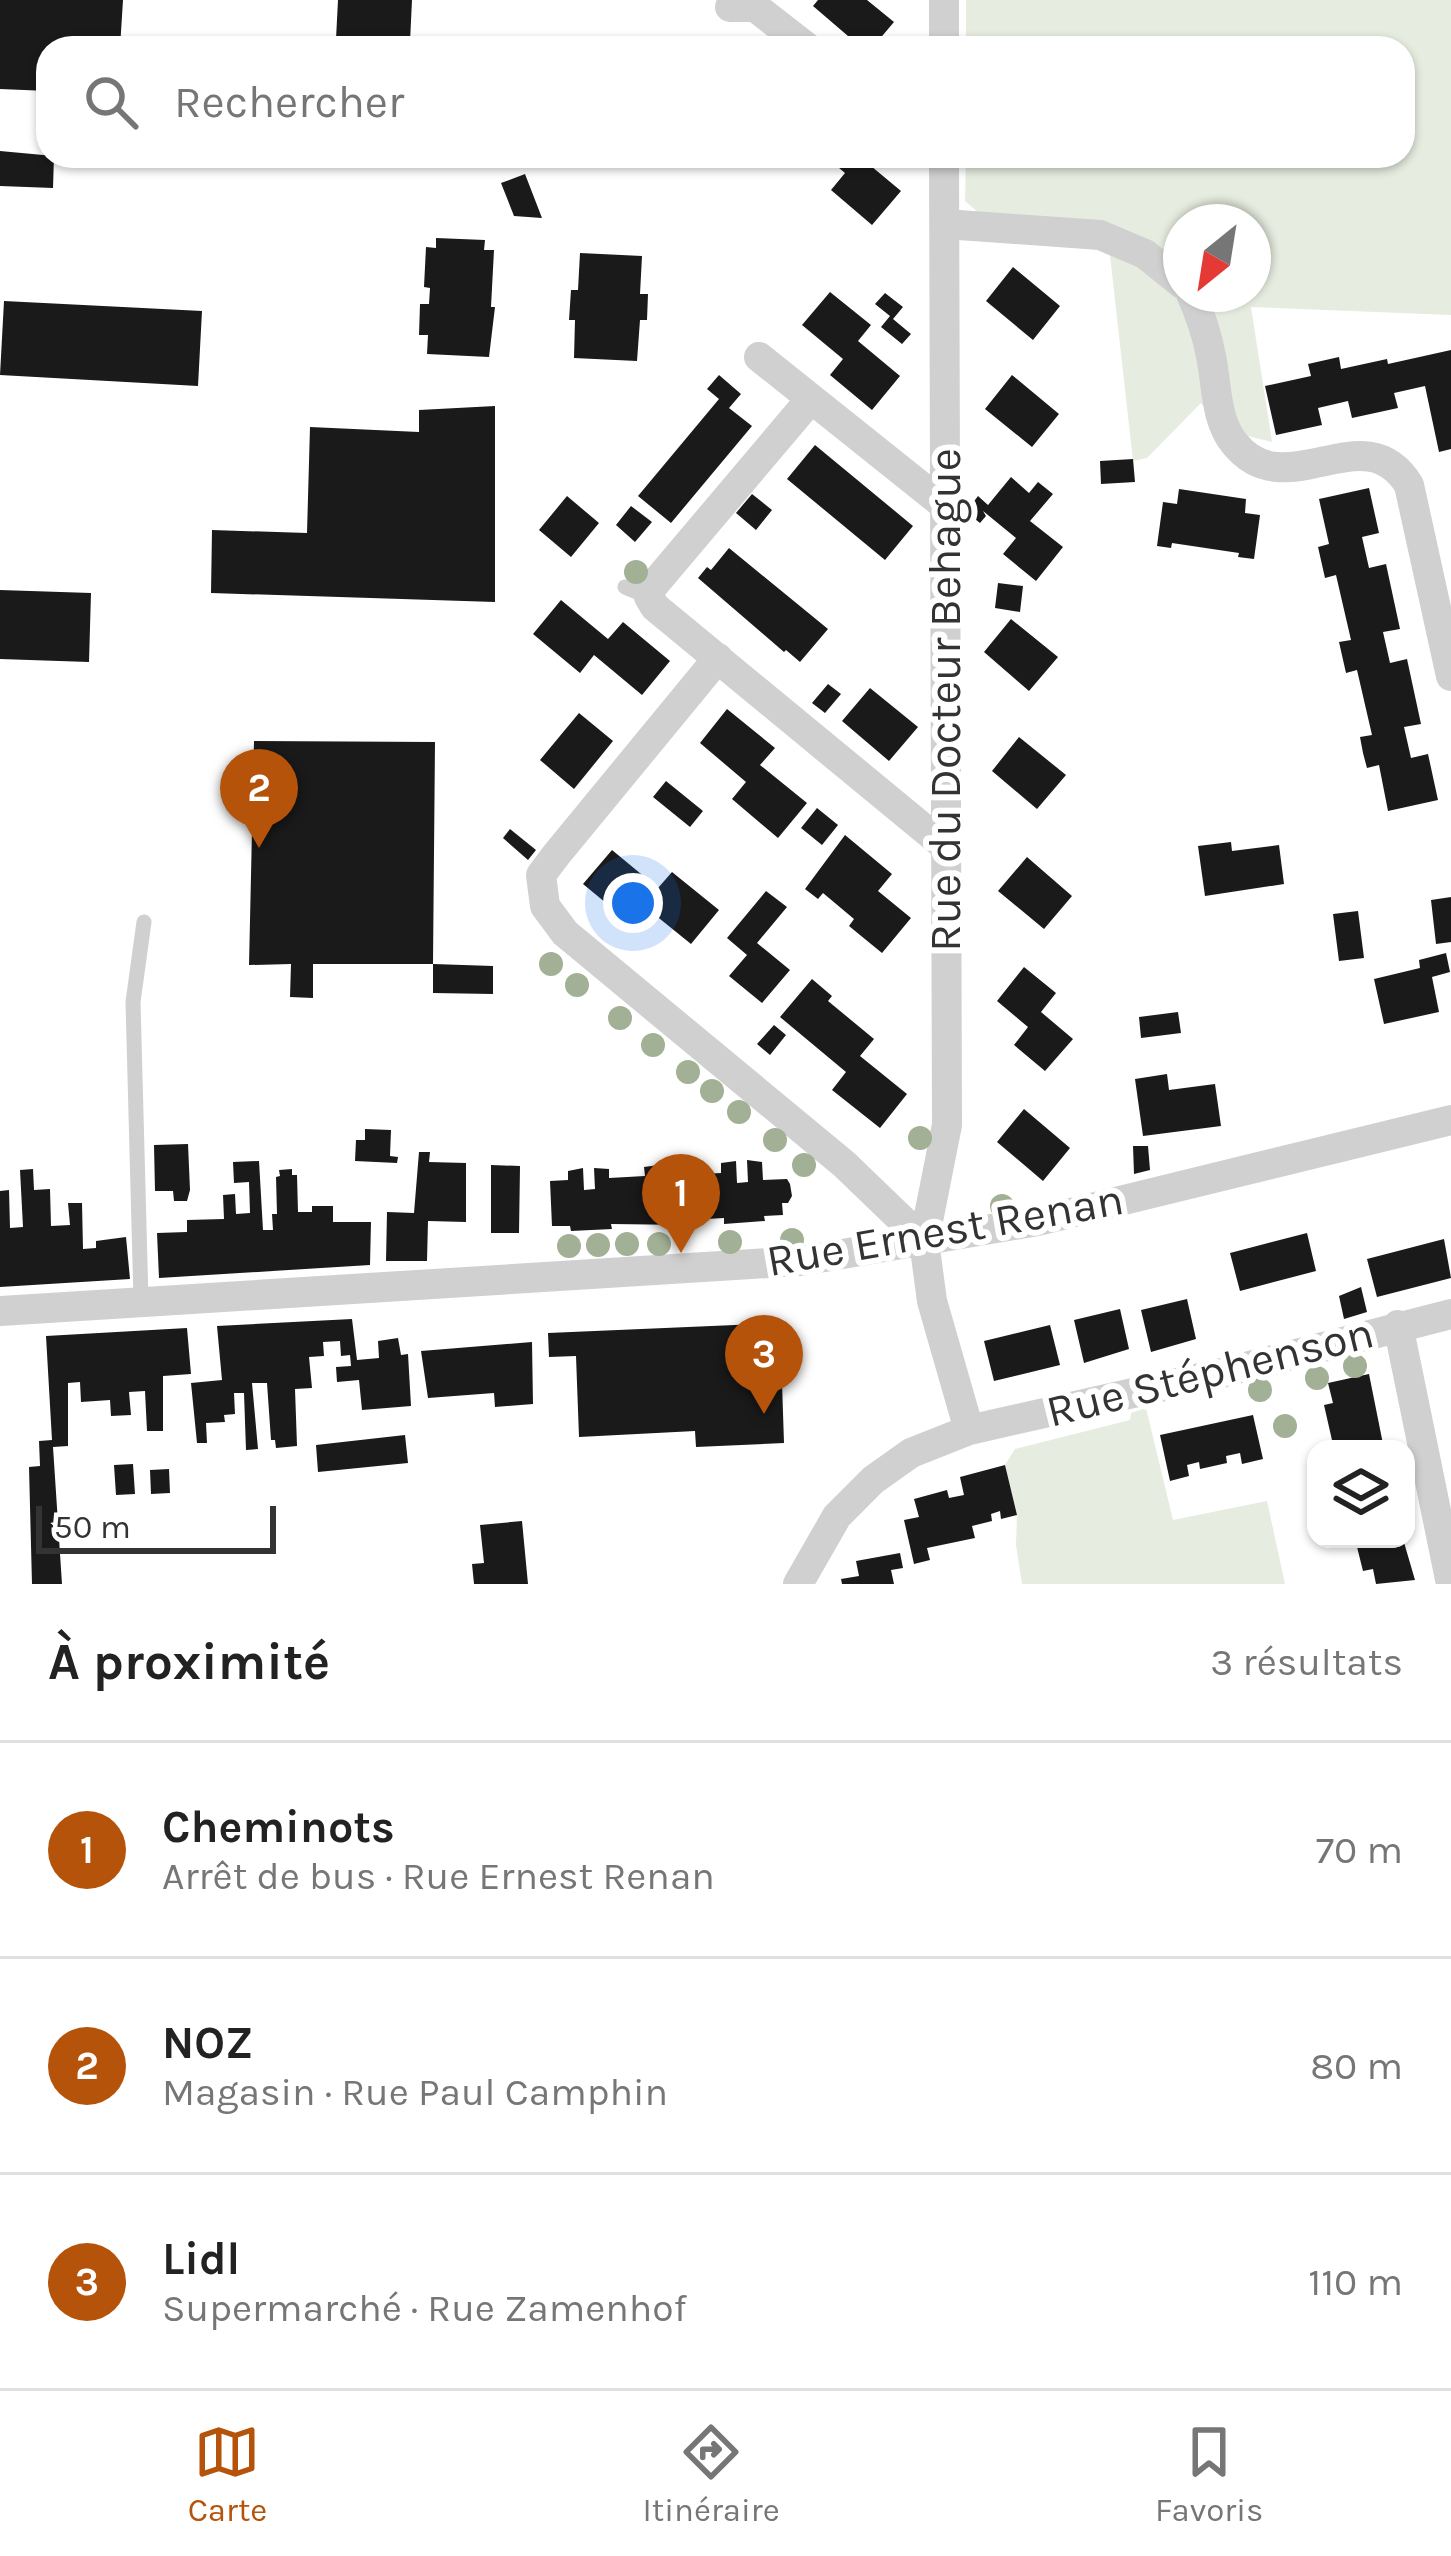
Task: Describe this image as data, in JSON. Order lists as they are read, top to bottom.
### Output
{
  "streets": {
    "street": ["Rue du Docteur Behague", "Rue Ernest Renan", "Rue Stéphenson"]
  },
  "crossings": [
    ["Rue du Docteur Behague", "Rue Ernest Renan"],
    ["Rue du Docteur Behague", "Rue Stéphenson"]
  ],
  "scale_bar": "50 m",
  "north": "bottom left",
  "page": {
    "search": "Rechercher",
    "pins": ["2", "1", "3"],
    "scale": "50 m",
    "heading": ["À proximité", "3 résultats"],
    "list": [
      {
        "mark": "1",
        "name": "Cheminots",
        "note": "Arrêt de bus · Rue Ernest Renan",
        "value": "70 m"
      },
      {
        "mark": "2",
        "name": "NOZ",
        "note": "Magasin · Rue Paul Camphin",
        "value": "80 m"
      },
      {
        "mark": "3",
        "name": "Lidl",
        "note": "Supermarché · Rue Zamenhof",
        "value": "110 m"
      }
    ],
    "nav": ["Carte", "Itinéraire", "Favoris"]
  }
}
